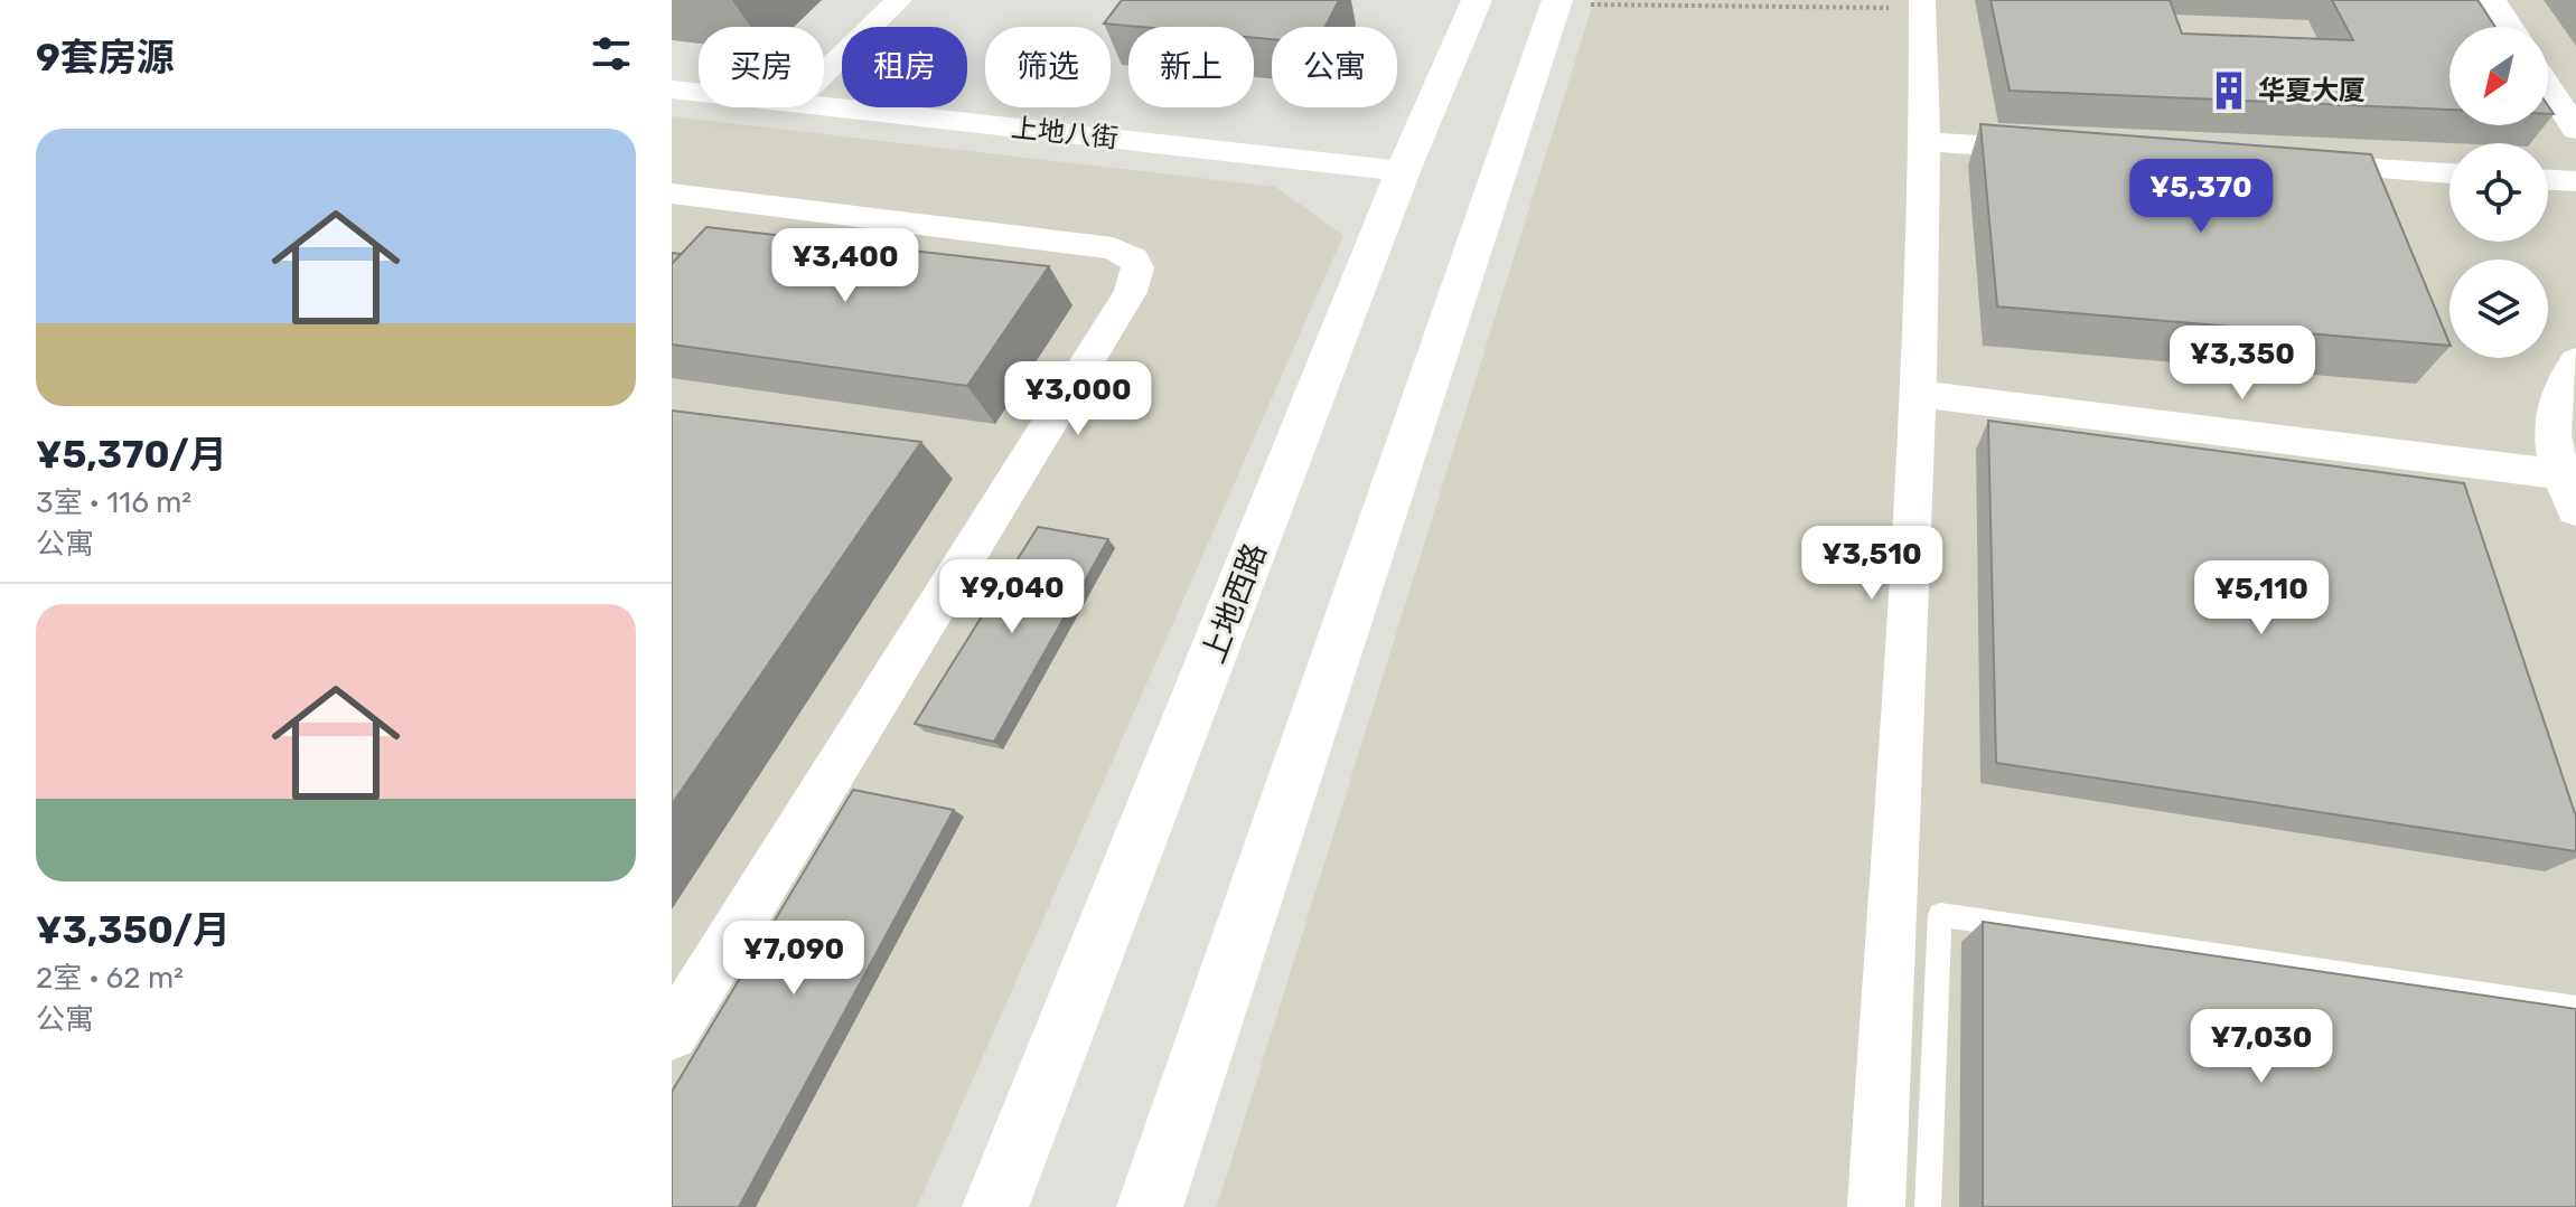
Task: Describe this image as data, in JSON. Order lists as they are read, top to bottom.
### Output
{
  "streets": {
    "main road": ["上地西路"],
    "street": ["上地八街"]
  },
  "crossings": [
    ["上地八街", "上地西路"]
  ],
  "places": {
    "building": ["华夏大厦"]
  },
  "north": "bottom left",
  "page": {
    "heading": "9套房源",
    "chip": [
      "买房",
      "租房",
      "筛选",
      "新上",
      "公寓"
    ],
    "list": [
      {
        "name": "¥5,370/月",
        "note": "3室 · 116 m² · 公寓"
      },
      {
        "name": "¥3,350/月",
        "note": "2室 · 62 m² · 公寓"
      }
    ],
    "price": [
      "¥5,370",
      "¥3,400",
      "¥3,350",
      "¥3,000",
      "¥3,510",
      "¥9,040",
      "¥5,110",
      "¥7,090",
      "¥7,030"
    ]
  }
}
